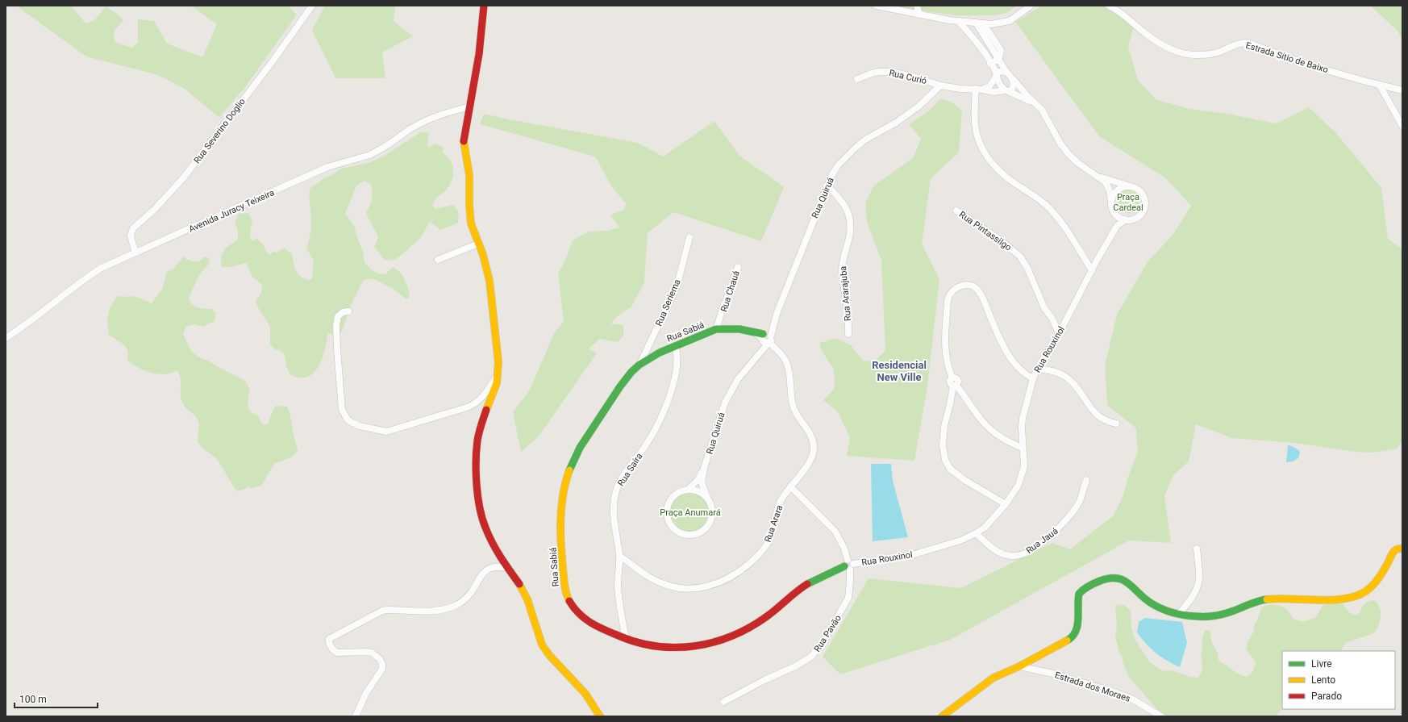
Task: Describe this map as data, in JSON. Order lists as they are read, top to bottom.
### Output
{
  "streets": {
    "street": [
      "Estrada Sítio de Baixo",
      "Rua Curió",
      "Rua Severino Doglio",
      "Rua Quiruá",
      "Avenida Juracy Teixeira",
      "Rua Pintassilgo",
      "Rua Chauá",
      "Rua Ararajuba",
      "Rua Seriema",
      "Rua Sabiá",
      "Rua Rouxinol",
      "Rua Saíra",
      "Rua Arara",
      "Rua Jauá",
      "Rua Pavão",
      "Estrada dos Moraes"
    ]
  },
  "crossings": [
    ["Rua Curió", "Rua Quiruá"],
    ["Rua Severino Doglio", "Avenida Juracy Teixeira"],
    ["Rua Quiruá", "Rua Ararajuba"],
    ["Rua Quiruá", "Rua Sabiá"],
    ["Rua Quiruá", "Rua Arara"],
    ["Rua Pintassilgo", "Rua Rouxinol"],
    ["Rua Chauá", "Rua Sabiá"],
    ["Rua Seriema", "Rua Sabiá"],
    ["Rua Sabiá", "Rua Rouxinol"],
    ["Rua Sabiá", "Rua Saíra"],
    ["Rua Sabiá", "Rua Arara"],
    ["Rua Sabiá", "Rua Pavão"],
    ["Rua Rouxinol", "Rua Jauá"],
    ["Rua Rouxinol", "Rua Pavão"],
    ["Rua Saíra", "Rua Arara"],
    ["Rua Arara", "Rua Pavão"]
  ],
  "districts": ["Residencial New Ville"],
  "parks": ["Praça Cardeal", "Praça Anumará"],
  "legend": ["Livre", "Lento", "Parado"],
  "scale_bar": "100 m"
}
